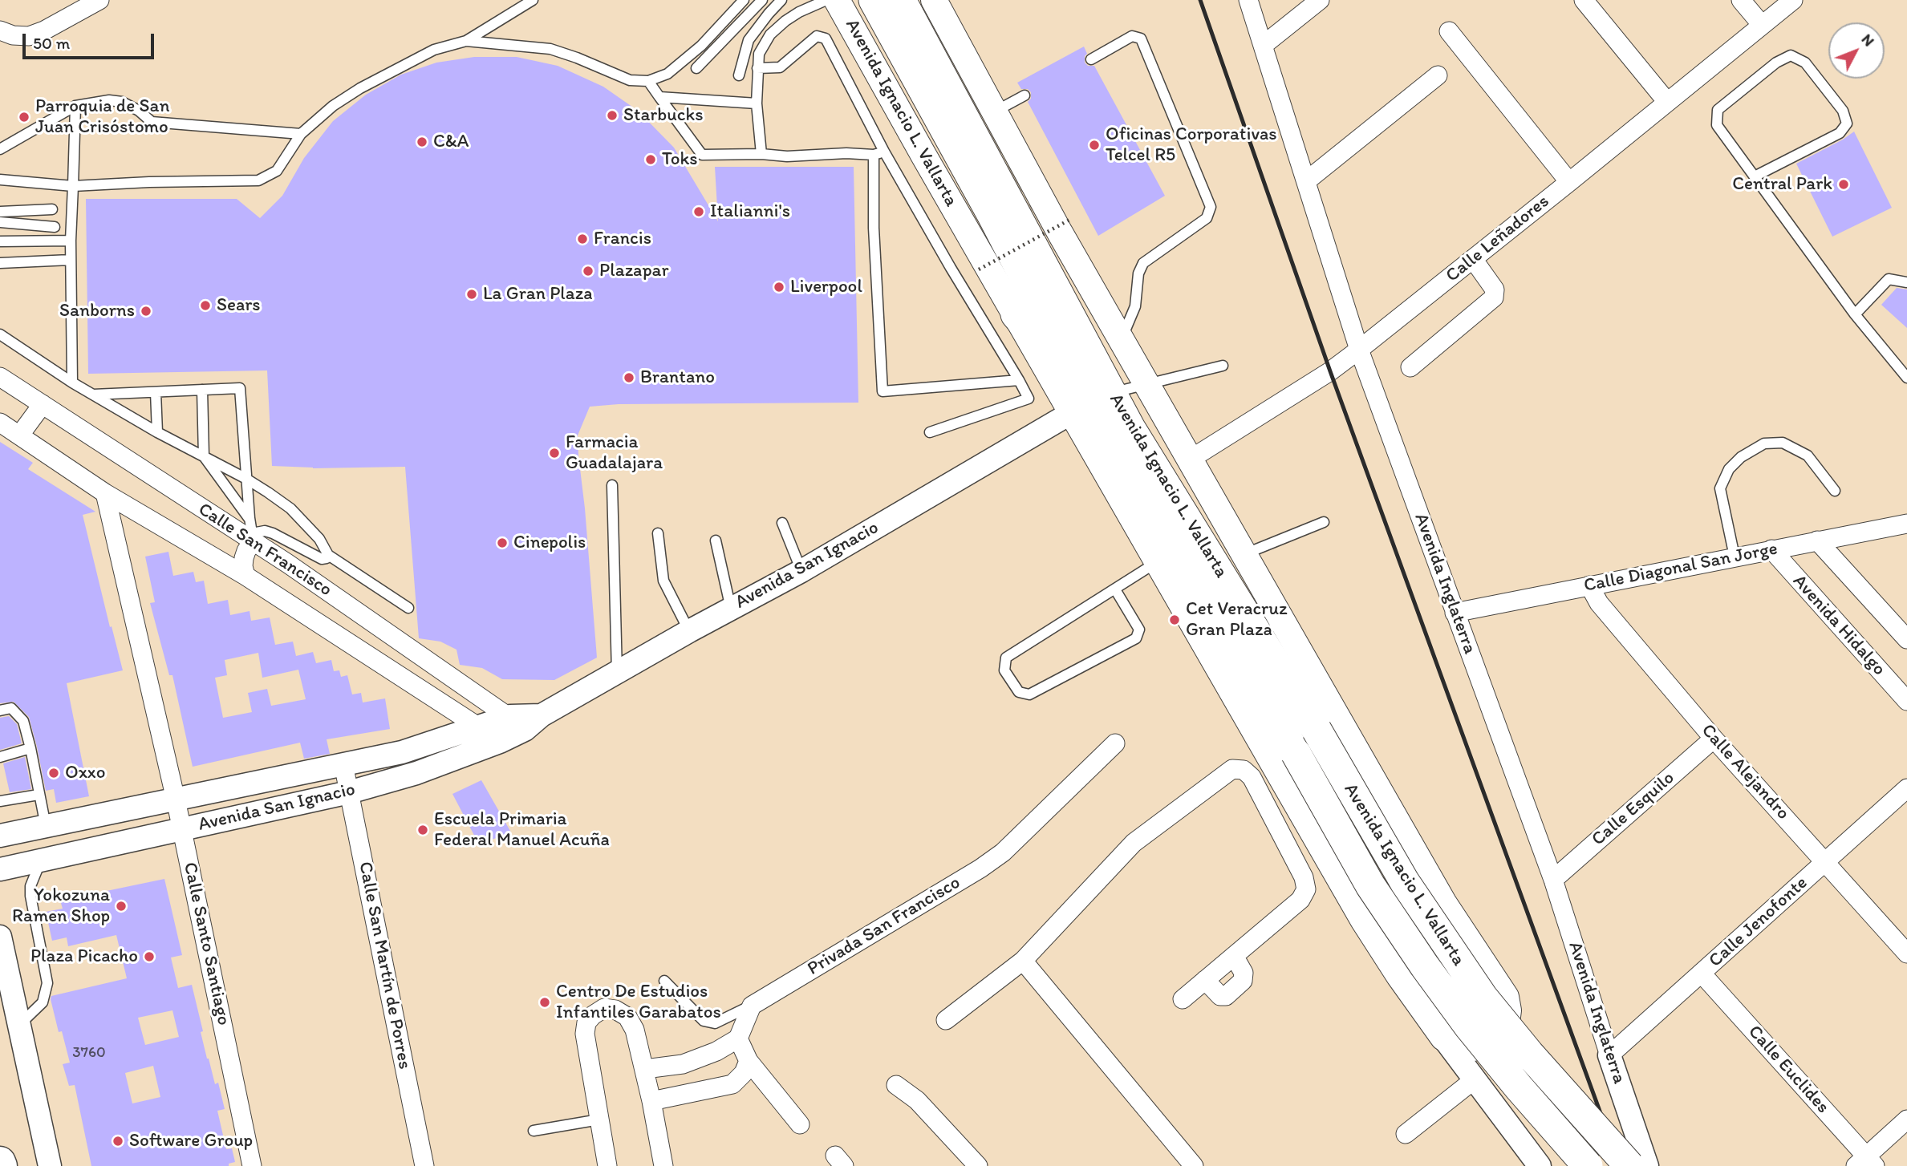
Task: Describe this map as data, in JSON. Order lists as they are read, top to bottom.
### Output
{
  "streets": {
    "main road": ["Avenida Ignacio L. Vallarta"],
    "street": [
      "Calle Leñadores",
      "Calle San Francisco",
      "Avenida San Ignacio",
      "Calle Diagonal San Jorge",
      "Avenida Inglaterra",
      "Avenida Hidalgo",
      "Calle Alejandro",
      "Calle Esquilo",
      "Calle Jenofonte",
      "Privada San Francisco",
      "Calle Santo Santiago",
      "Calle San Martín de Porres",
      "Calle Euclides"
    ]
  },
  "crossings": [
    ["Avenida Ignacio L. Vallarta", "Calle Leñadores"],
    ["Avenida Ignacio L. Vallarta", "Avenida San Ignacio"],
    ["Calle Leñadores", "Avenida Inglaterra"],
    ["Calle San Francisco", "Avenida San Ignacio"],
    ["Calle San Francisco", "Calle Santo Santiago"],
    ["Avenida San Ignacio", "Calle Santo Santiago"],
    ["Avenida San Ignacio", "Calle San Martín de Porres"],
    ["Calle Diagonal San Jorge", "Avenida Inglaterra"],
    ["Calle Diagonal San Jorge", "Avenida Hidalgo"],
    ["Calle Diagonal San Jorge", "Calle Alejandro"],
    ["Avenida Inglaterra", "Calle Esquilo"],
    ["Avenida Inglaterra", "Calle Jenofonte"],
    ["Calle Alejandro", "Calle Esquilo"],
    ["Calle Alejandro", "Calle Jenofonte"],
    ["Calle Jenofonte", "Calle Euclides"]
  ],
  "places": [
    "Starbucks",
    "Parroquia de San Juan Crisóstomo",
    "C&A",
    "Oficinas Corporativas Telcel R5",
    "Toks",
    "Central Park",
    "Italianni's",
    "Francis",
    "Plazapar",
    "Liverpool",
    "La Gran Plaza",
    "Sears",
    "Sanborns",
    "Brantano",
    "Farmacia Guadalajara",
    "Cinepolis",
    "Cet Veracruz Gran Plaza",
    "Oxxo",
    "Escuela Primaria Federal Manuel Acuña",
    "Yokozuna Ramen Shop",
    "Plaza Picacho",
    "Centro De Estudios Infantiles Garabatos",
    "Software Group"
  ],
  "house_numbers": ["3760"],
  "scale_bar": "50 m",
  "north": "top right"
}
